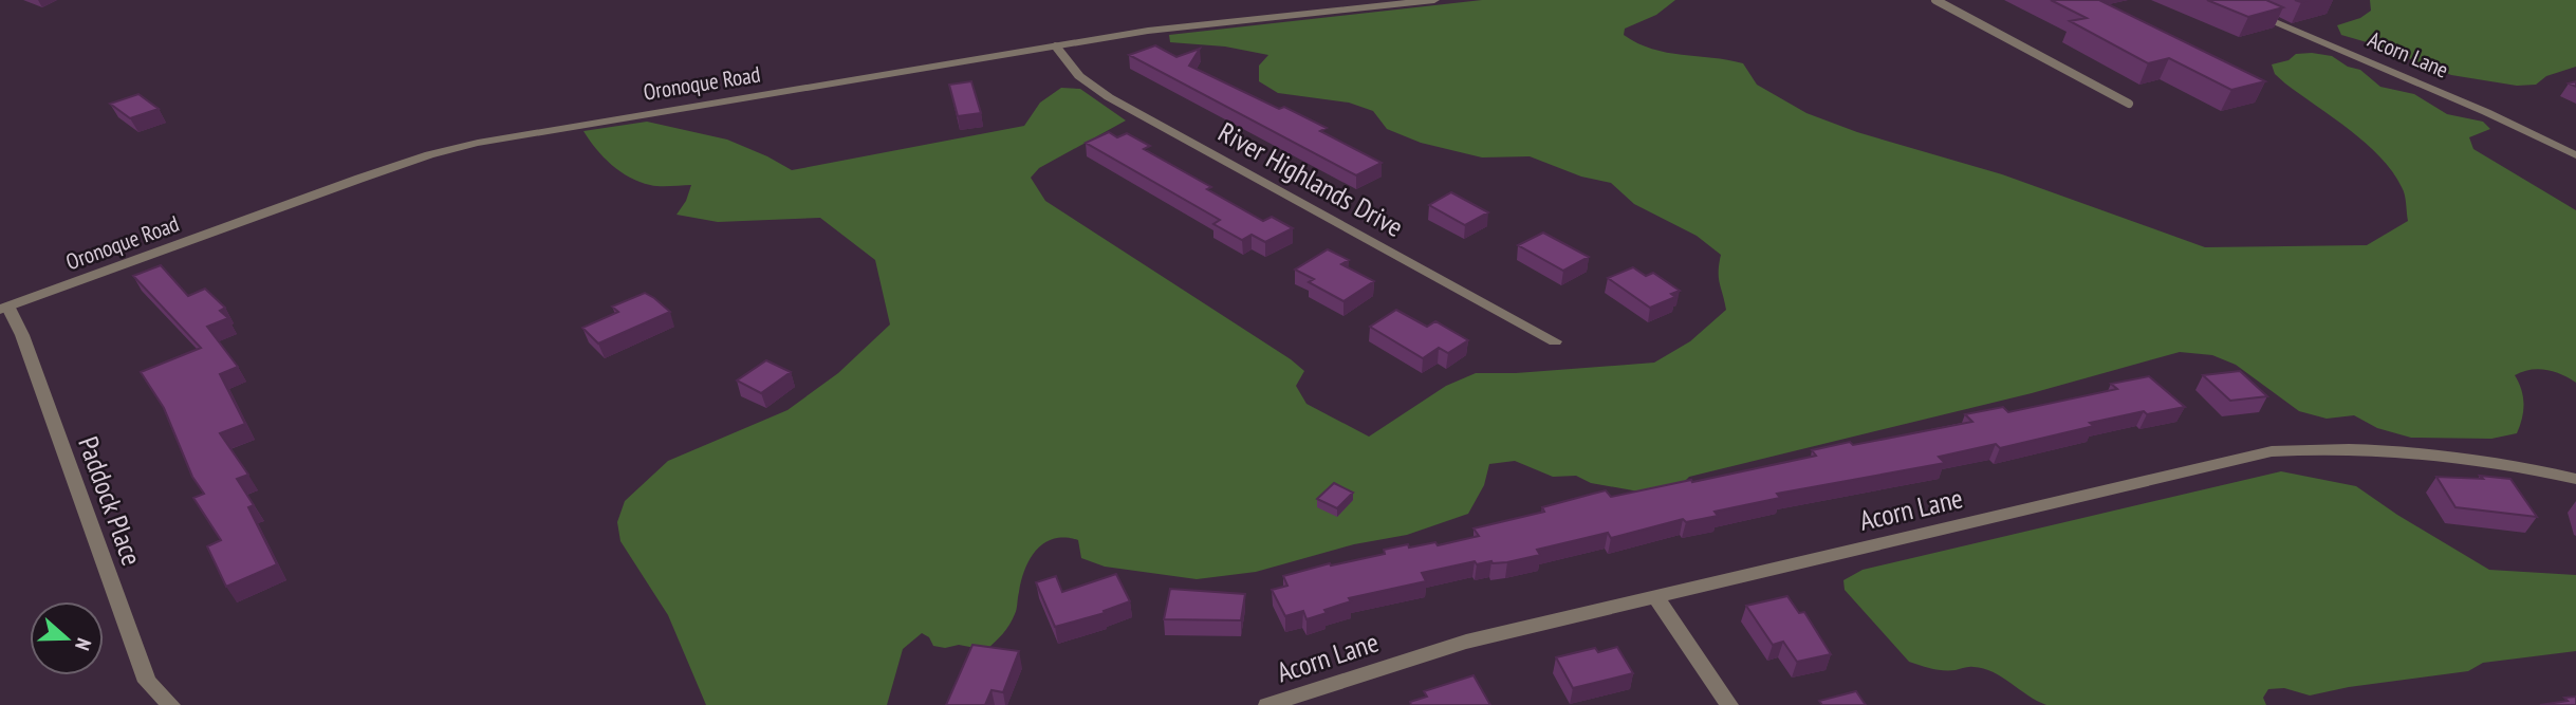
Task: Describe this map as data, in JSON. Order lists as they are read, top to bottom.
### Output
{
  "streets": {
    "street": [
      "Acorn Lane",
      "Oronoque Road",
      "River Highlands Drive",
      "Paddock Place"
    ]
  },
  "crossings": [
    ["Oronoque Road", "River Highlands Drive"],
    ["Oronoque Road", "Paddock Place"]
  ],
  "north": "right"
}
